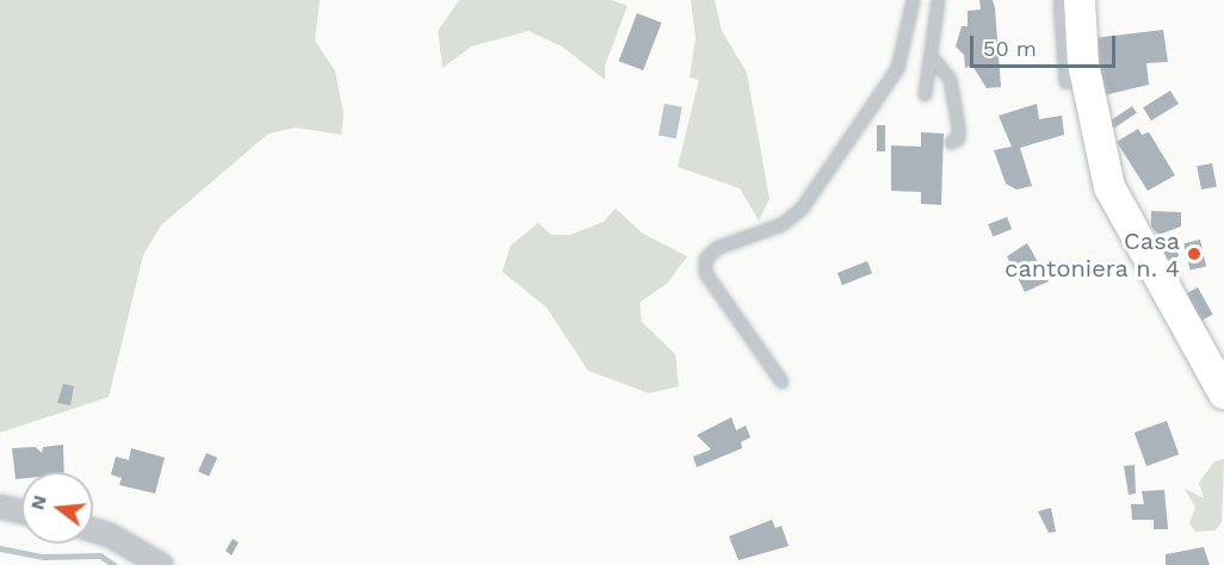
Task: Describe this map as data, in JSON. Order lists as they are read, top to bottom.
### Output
{
  "places": ["Casa cantoniera n. 4"],
  "scale_bar": "50 m",
  "north": "left"
}
